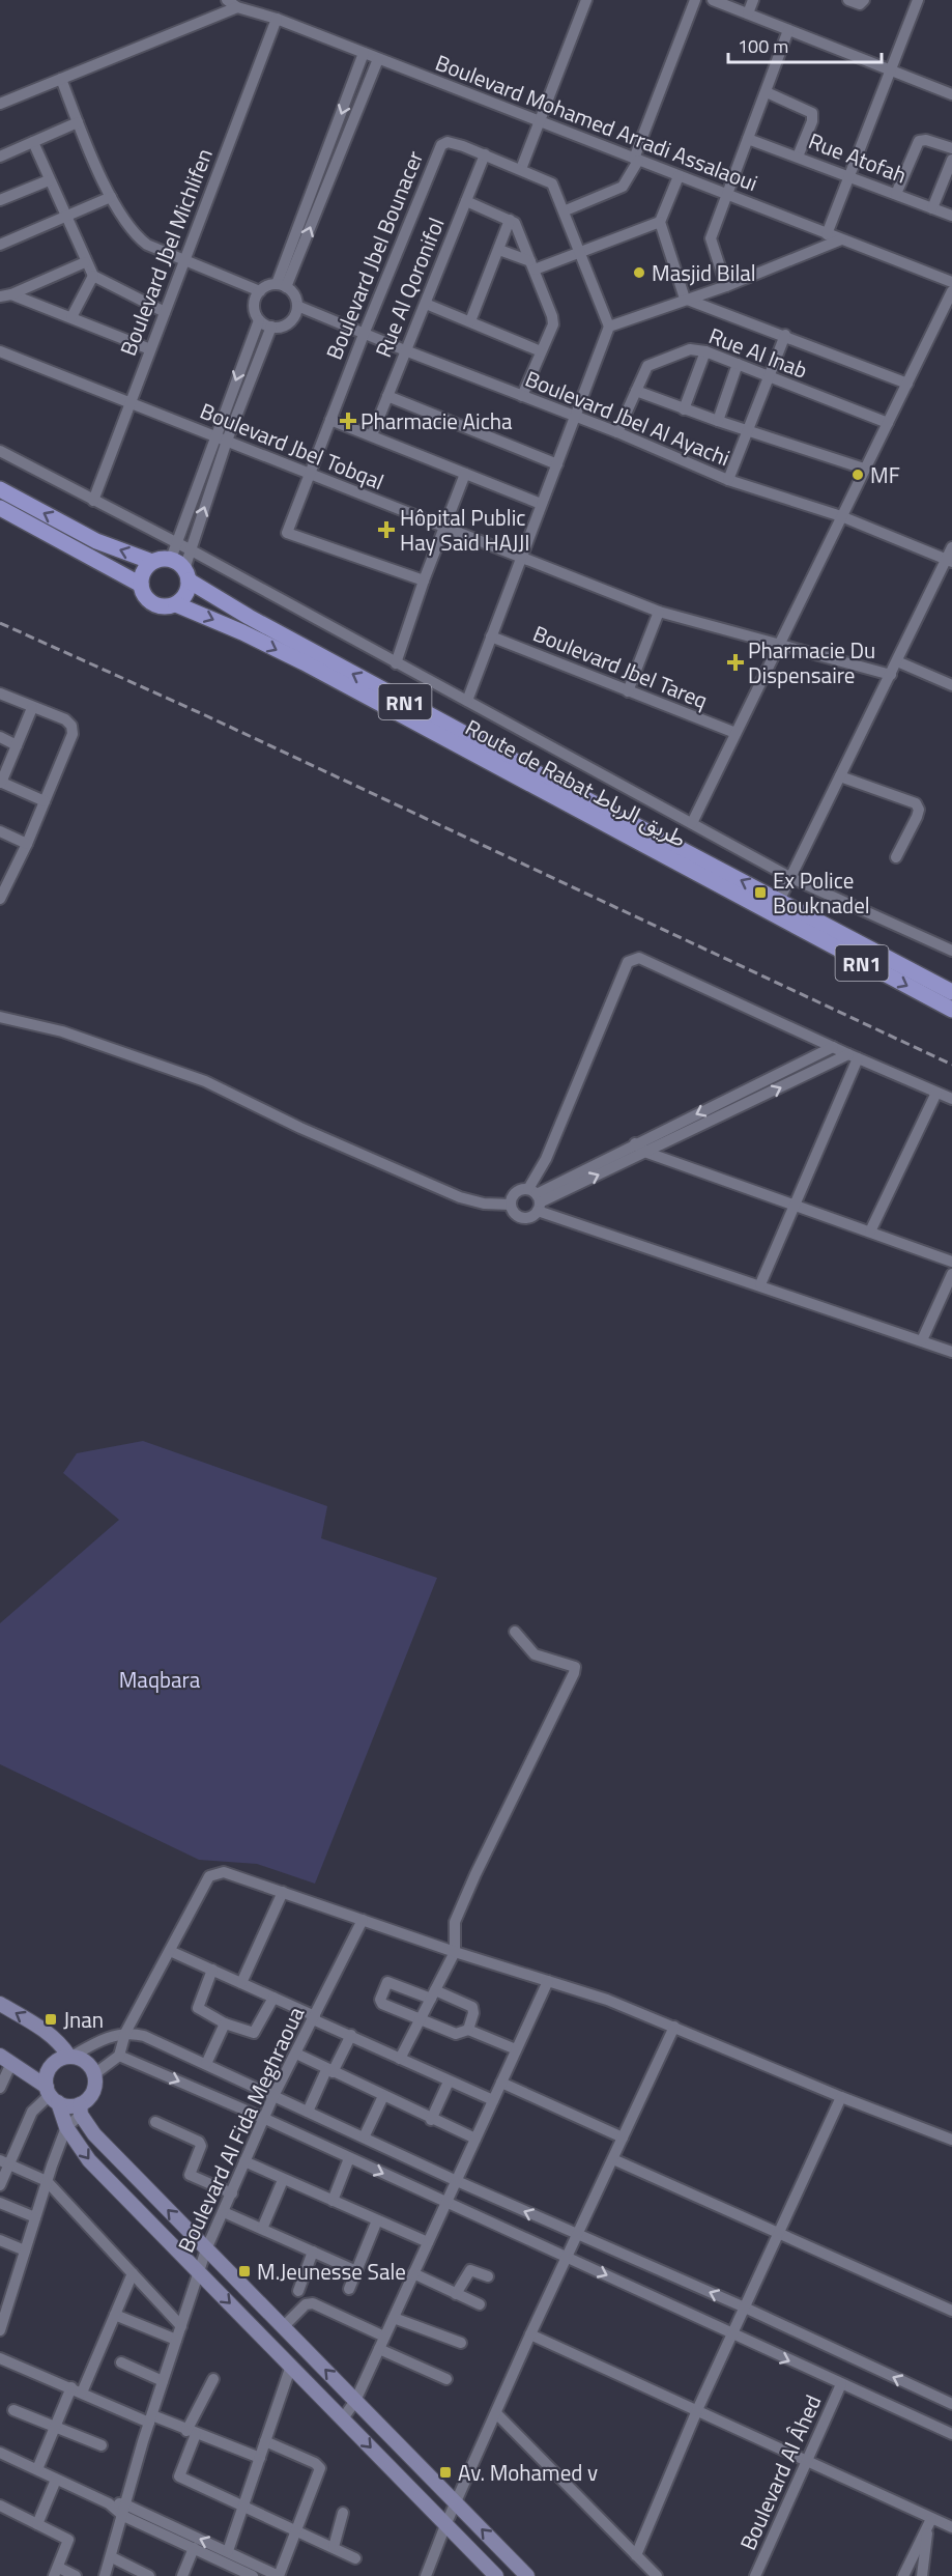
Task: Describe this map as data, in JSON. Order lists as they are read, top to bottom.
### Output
{
  "streets": {
    "main road": ["RN1", "Route de Rabat طريق الرباط"],
    "street": [
      "Boulevard Mohamed Arradi Assalaoui",
      "Rue Atofah",
      "Boulevard Jbel Michlifen",
      "Boulevard Jbel Bounacer",
      "Rue Al Qoronifol",
      "Rue Al Inab",
      "Boulevard Jbel Al Ayachi",
      "Boulevard Jbel Tobqal",
      "Boulevard Jbel Tareq",
      "Boulevard Al Fida Meghraoua",
      "Boulevard Al Âhed"
    ]
  },
  "crossings": [
    ["Boulevard Mohamed Arradi Assalaoui", "Boulevard Jbel Michlifen"],
    ["Boulevard Jbel Michlifen", "Boulevard Jbel Tobqal"],
    ["Boulevard Jbel Bounacer", "Rue Al Qoronifol"],
    ["Boulevard Jbel Bounacer", "Boulevard Jbel Al Ayachi"],
    ["Boulevard Jbel Bounacer", "Boulevard Jbel Tobqal"],
    ["Rue Al Qoronifol", "Boulevard Jbel Al Ayachi"],
    ["Rue Al Inab", "Boulevard Jbel Al Ayachi"],
    ["RN1", "Route de Rabat طريق الرباط"]
  ],
  "parks": ["Maqbara"],
  "places": {
    "other": ["Masjid Bilal", "MF"],
    "health": ["Pharmacie Aicha", "Hôpital Public Hay Said HAJJI", "Pharmacie Du Dispensaire"],
    "transit": [
      "Ex Police Bouknadel",
      "Jnan",
      "M.Jeunesse Sale",
      "Av. Mohamed v"
    ]
  },
  "scale_bar": "100 m"
}
